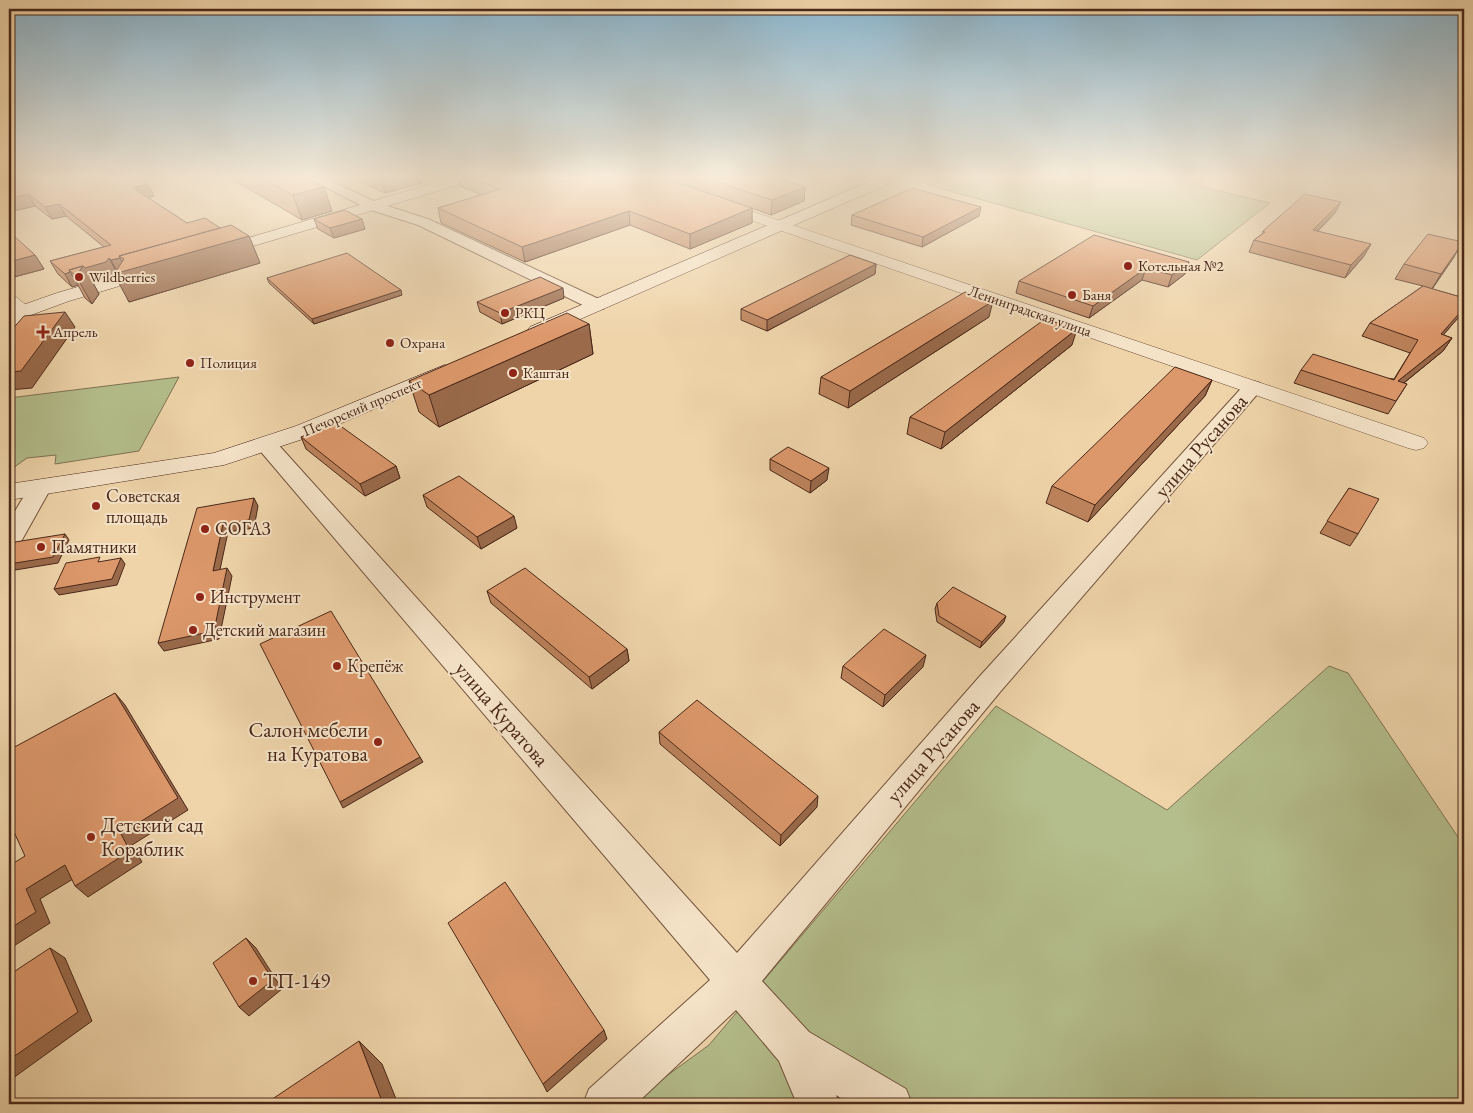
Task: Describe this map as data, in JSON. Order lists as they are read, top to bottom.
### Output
{
  "streets": {
    "main road": ["Ленинградская улица", "Печорский проспект"],
    "street": ["улица Русанова", "улица Куратова"]
  },
  "crossings": [
    ["Ленинградская улица", "улица Русанова"],
    ["Печорский проспект", "улица Куратова"],
    ["улица Русанова", "улица Куратова"]
  ],
  "places": {
    "other": [
      "Котельная №2",
      "Wildberries",
      "Баня",
      "РКЦ",
      "Охрана",
      "Полиция",
      "Каштан",
      "Советская площадь",
      "СОГАЗ",
      "Памятники",
      "Инструмент",
      "Детский магазин",
      "Крепёж",
      "Салон мебели на Куратова",
      "Детский сад Кораблик",
      "ТП-149"
    ],
    "health": ["Апрель"]
  }
}
